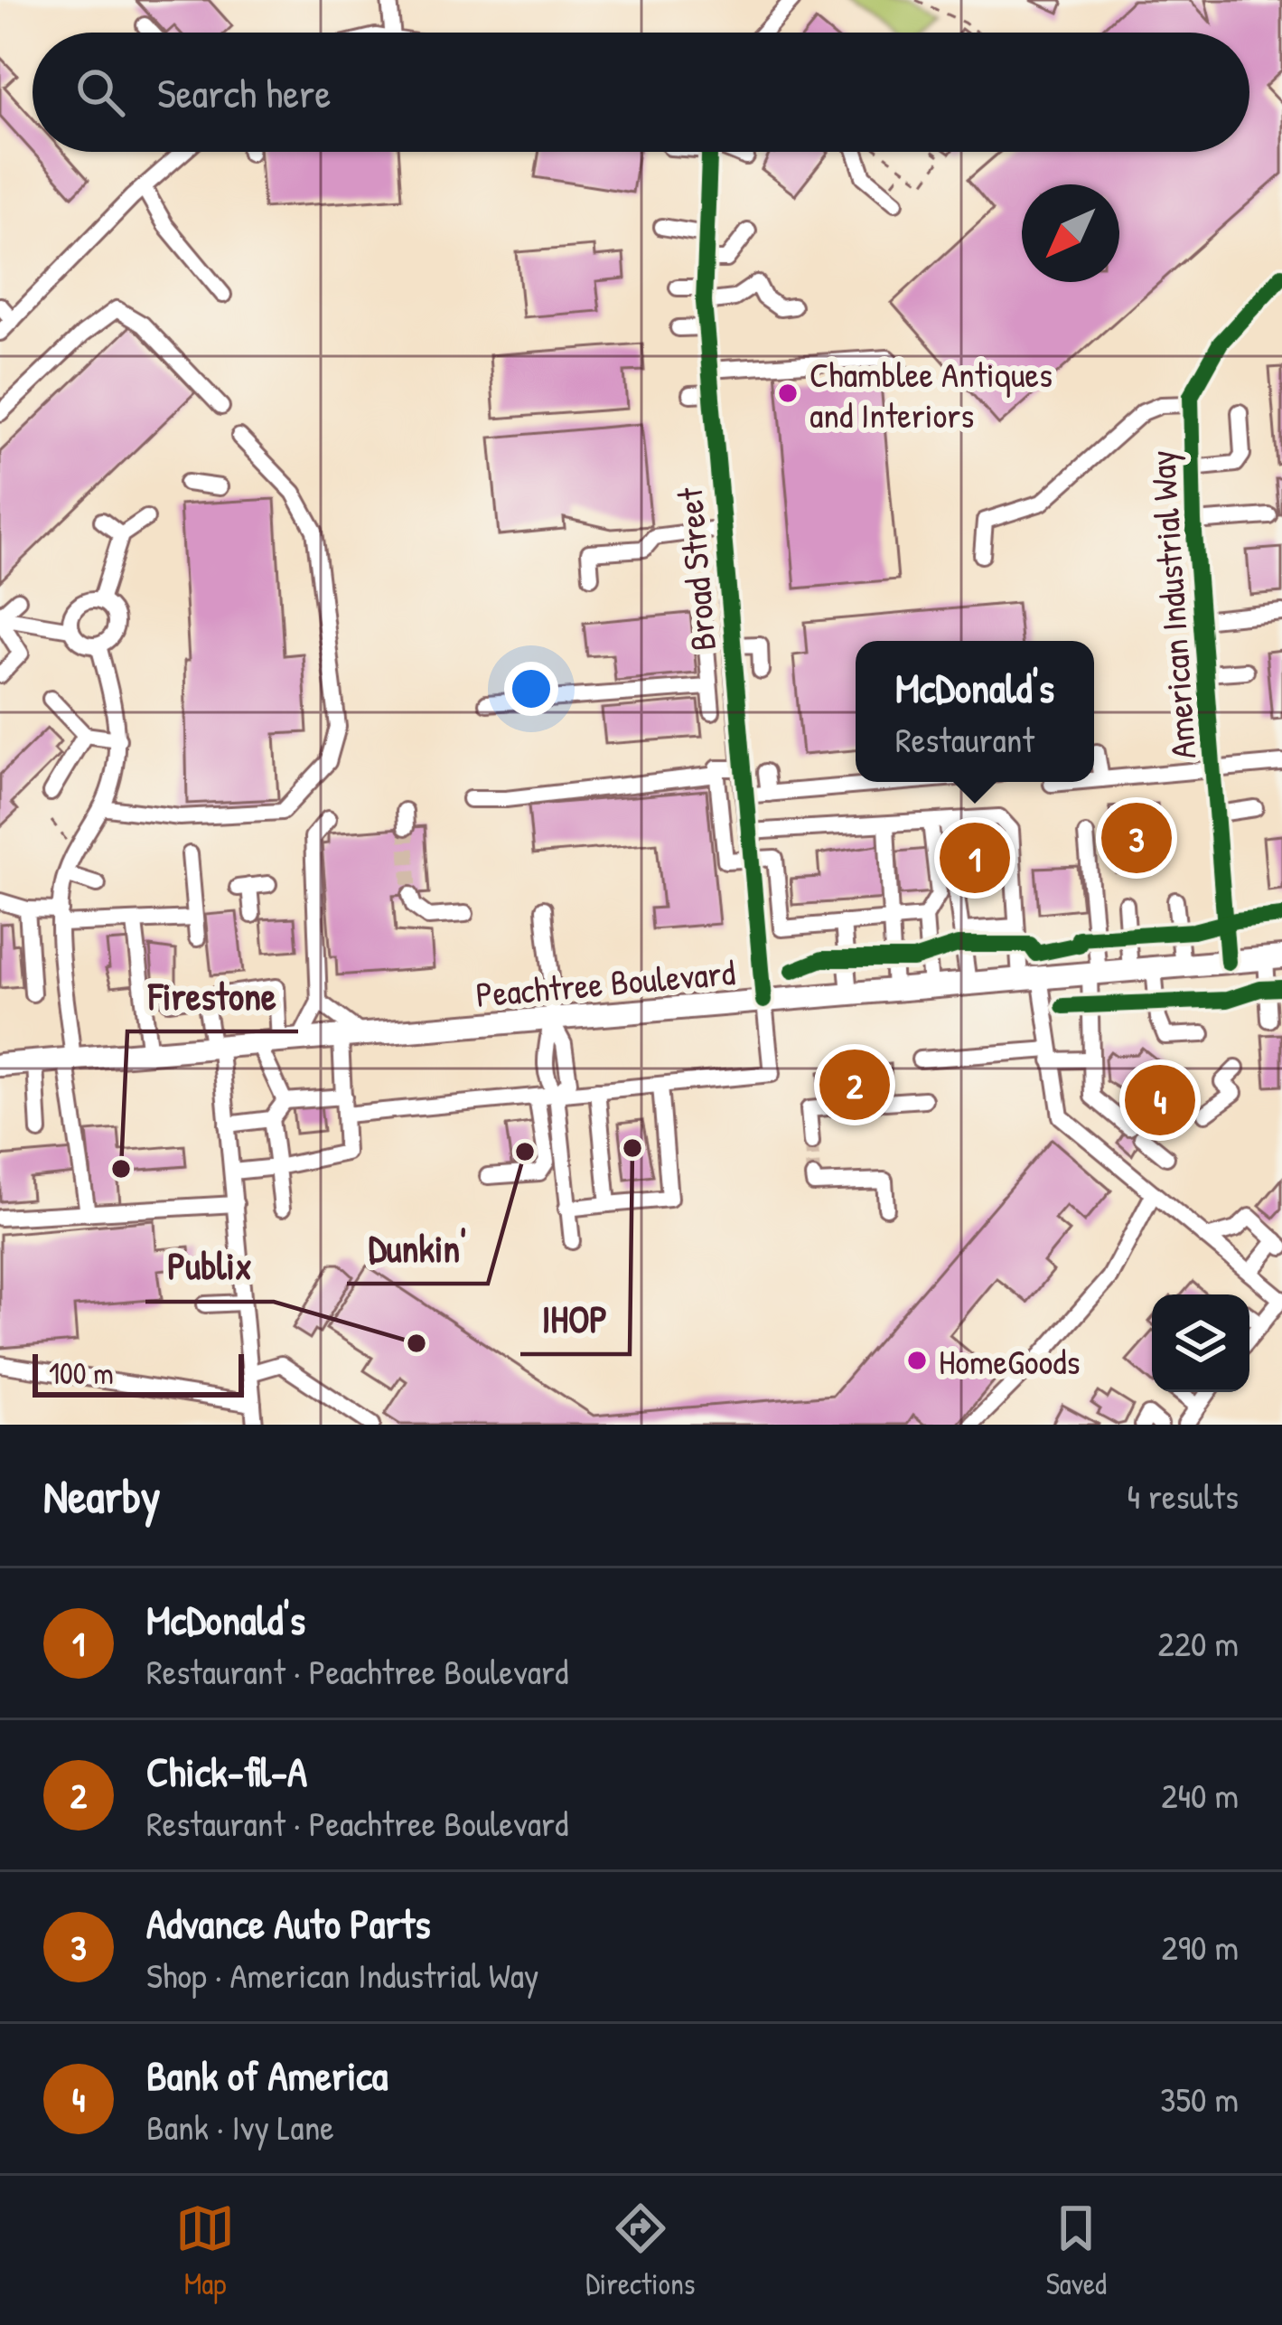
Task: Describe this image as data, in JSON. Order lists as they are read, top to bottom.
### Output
{
  "streets": {
    "highway": ["Peachtree Boulevard"],
    "street": ["Broad Street", "American Industrial Way"]
  },
  "crossings": [
    ["Broad Street", "Peachtree Boulevard"],
    ["American Industrial Way", "Peachtree Boulevard"]
  ],
  "places": [
    "Chamblee Antiques and Interiors",
    "IHOP",
    "Dunkin'",
    "Firestone",
    "Publix",
    "HomeGoods"
  ],
  "scale_bar": "100 m",
  "north": "bottom left",
  "page": {
    "search": "Search here",
    "popup": ["McDonald's", "Restaurant"],
    "pins": [
      "3",
      "1",
      "2",
      "4"
    ],
    "scale": "100 m",
    "heading": ["Nearby", "4 results"],
    "list": [
      {
        "mark": "1",
        "name": "McDonald's",
        "note": "Restaurant · Peachtree Boulevard",
        "value": "220 m"
      },
      {
        "mark": "2",
        "name": "Chick-fil-A",
        "note": "Restaurant · Peachtree Boulevard",
        "value": "240 m"
      },
      {
        "mark": "3",
        "name": "Advance Auto Parts",
        "note": "Shop · American Industrial Way",
        "value": "290 m"
      },
      {
        "mark": "4",
        "name": "Bank of America",
        "note": "Bank · Ivy Lane",
        "value": "350 m"
      }
    ],
    "nav": ["Map", "Directions", "Saved"]
  }
}
